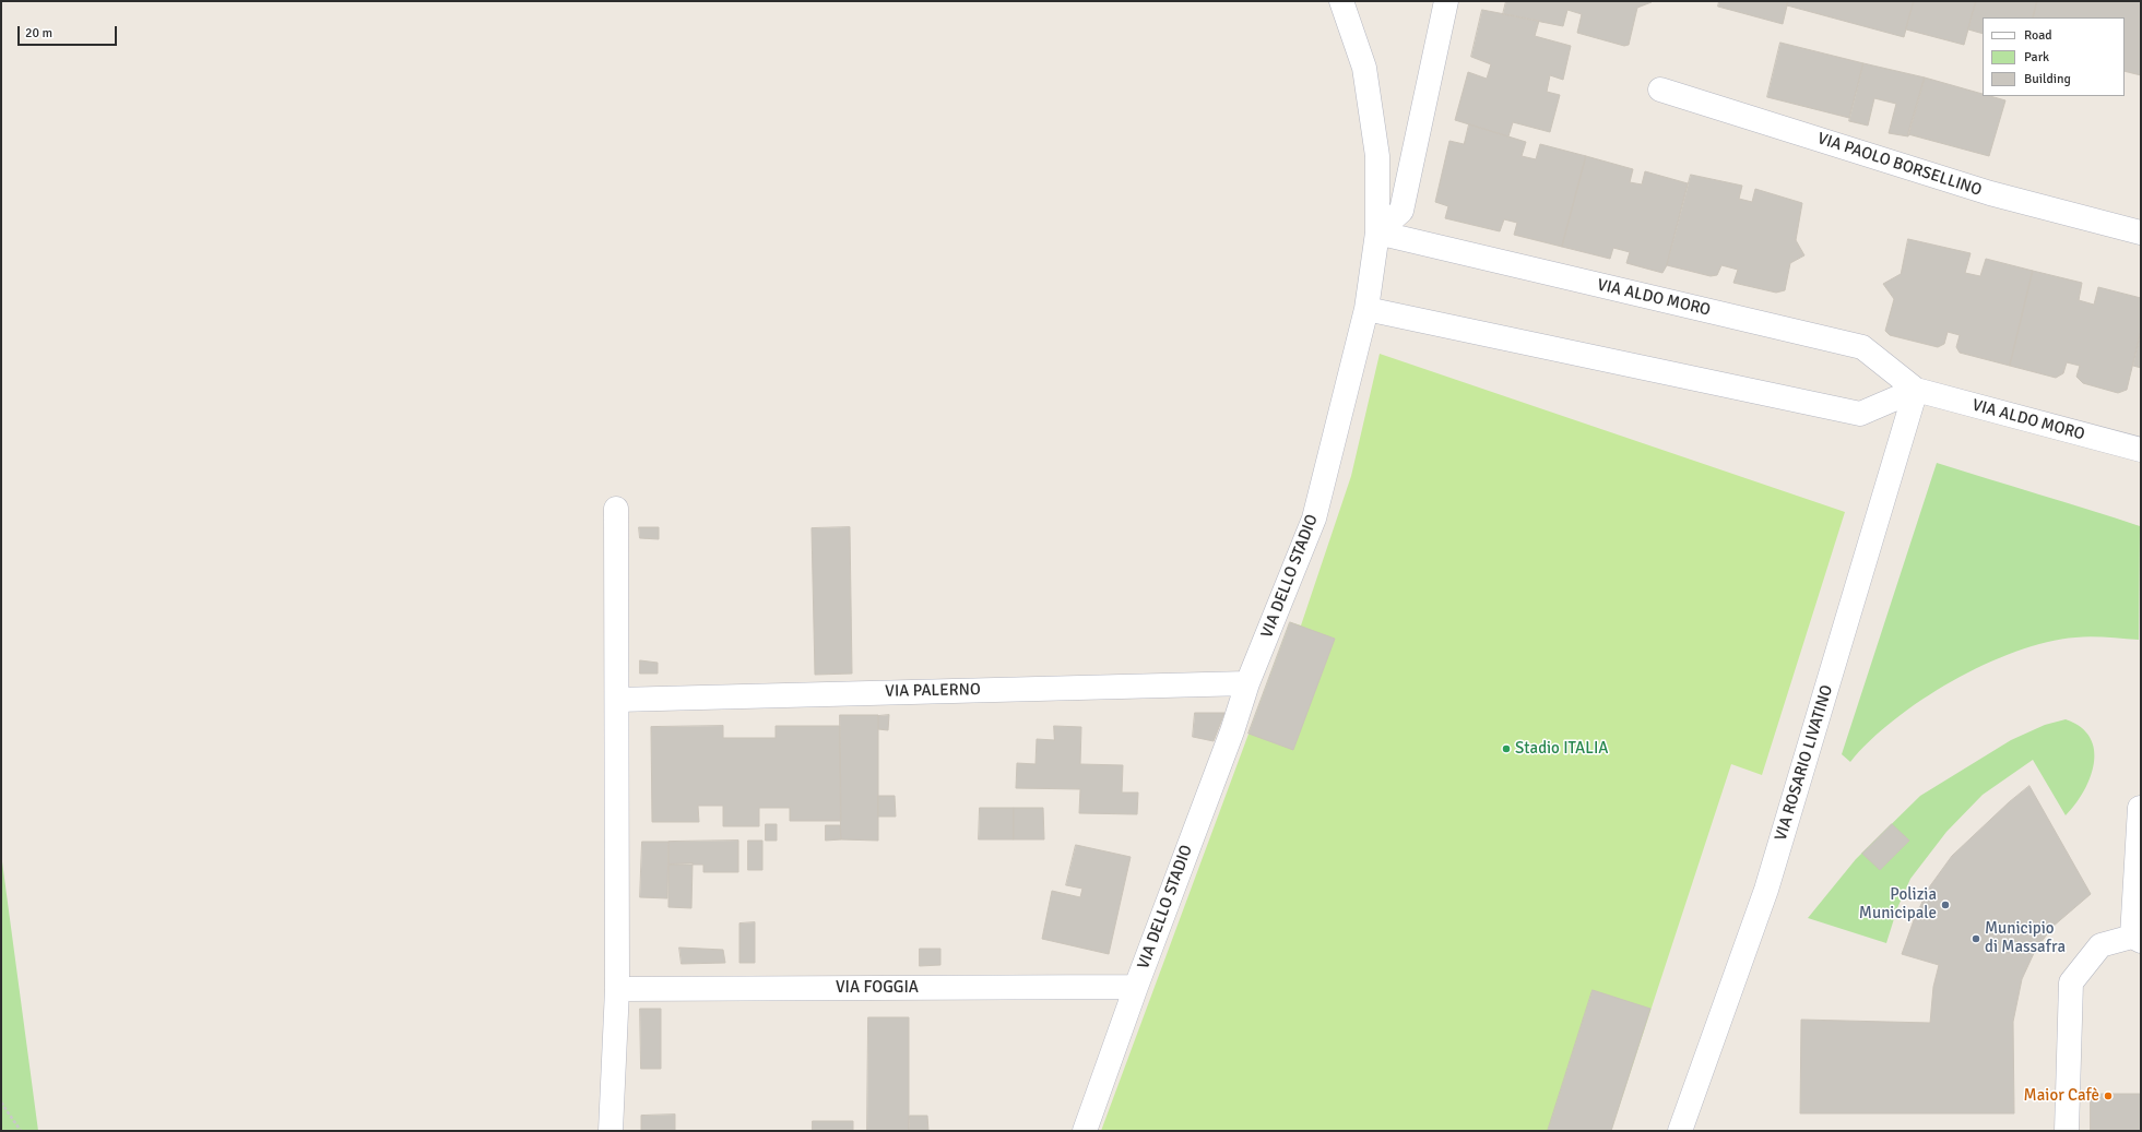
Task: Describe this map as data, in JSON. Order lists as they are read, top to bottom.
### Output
{
  "streets": {
    "street": [
      "VIA PAOLO BORSELLINO",
      "VIA ALDO MORO",
      "VIA DELLO STADIO",
      "VIA PALERNO",
      "VIA ROSARIO LIVATINO",
      "VIA FOGGIA"
    ]
  },
  "crossings": [
    ["VIA ALDO MORO", "VIA DELLO STADIO"],
    ["VIA ALDO MORO", "VIA ROSARIO LIVATINO"],
    ["VIA DELLO STADIO", "VIA PALERNO"],
    ["VIA DELLO STADIO", "VIA FOGGIA"]
  ],
  "places": [
    "Stadio ITALIA",
    "Polizia Municipale",
    "Municipio di Massafra",
    "Maior Cafè"
  ],
  "legend": ["Road", "Park", "Building"],
  "scale_bar": "20 m"
}
